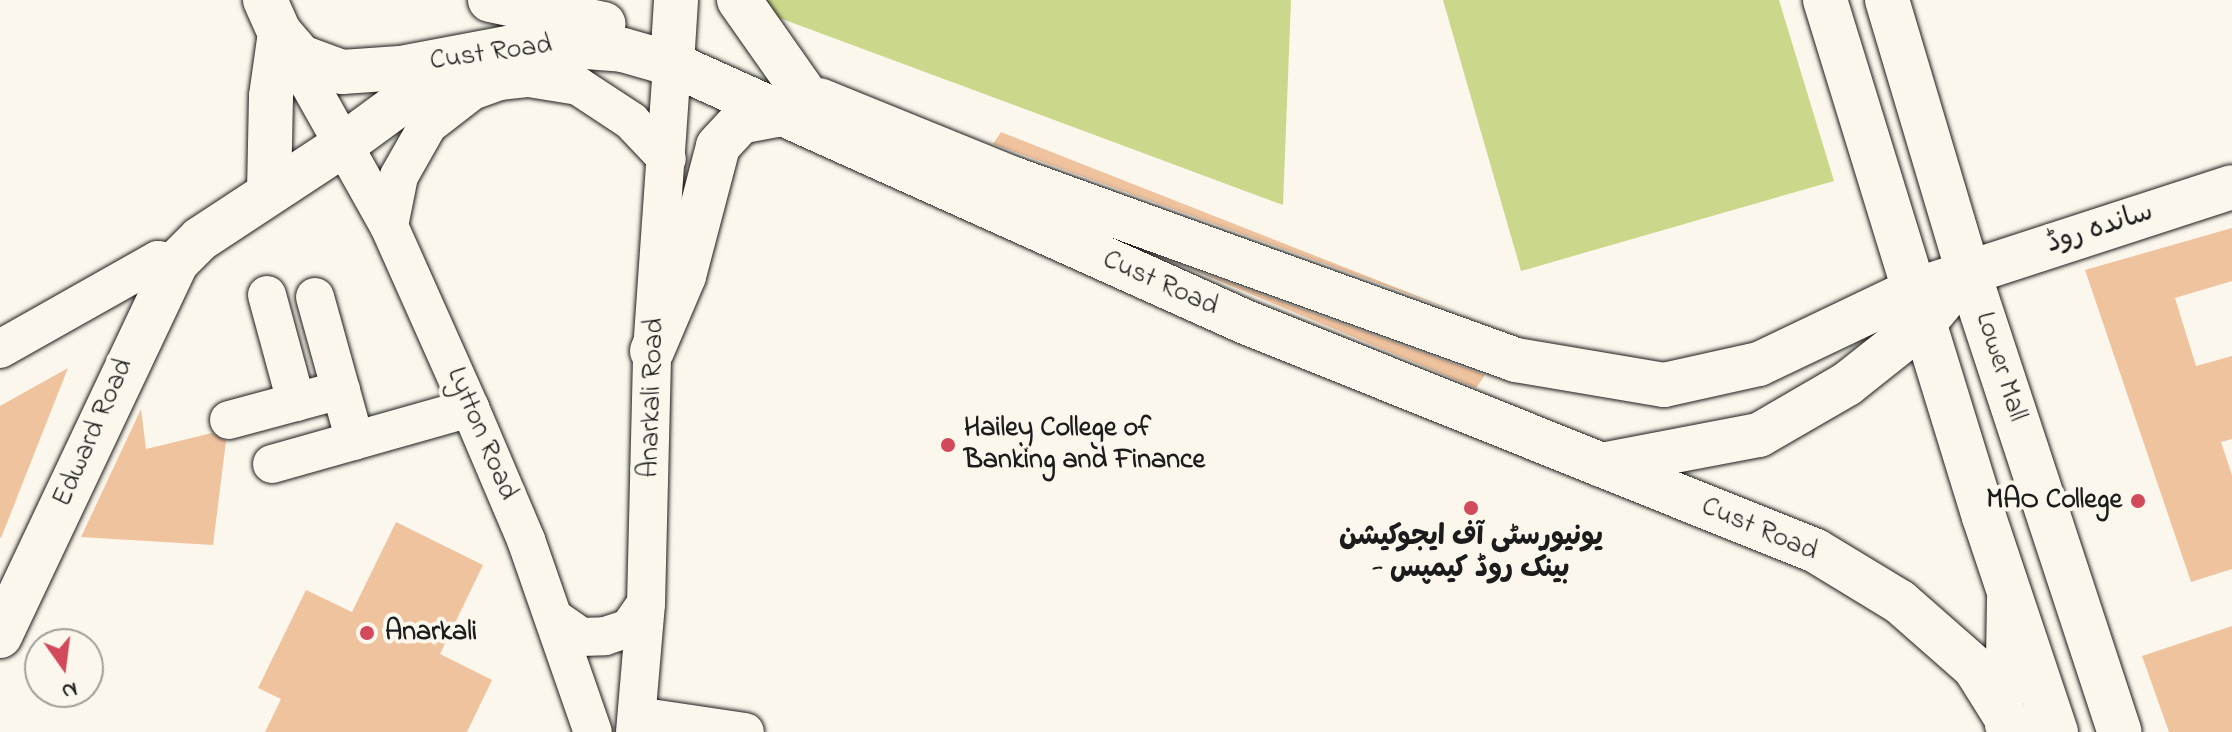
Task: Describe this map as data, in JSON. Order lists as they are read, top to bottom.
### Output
{
  "streets": {
    "main road": [
      "Cust Road",
      "ساندہ روڈ",
      "Lower Mall",
      "Edward Road"
    ],
    "street": ["Anarkali Road", "Lytton Road"]
  },
  "crossings": [
    ["Cust Road", "Anarkali Road"],
    ["Cust Road", "Lytton Road"],
    ["ساندہ روڈ", "Lower Mall"]
  ],
  "places": [
    "Hailey College of Banking and Finance",
    "MAO College",
    "یونیورسٹی آف ایجوکیشن - بینک روڈ کیمپس",
    "Anarkali"
  ],
  "north": "bottom"
}
